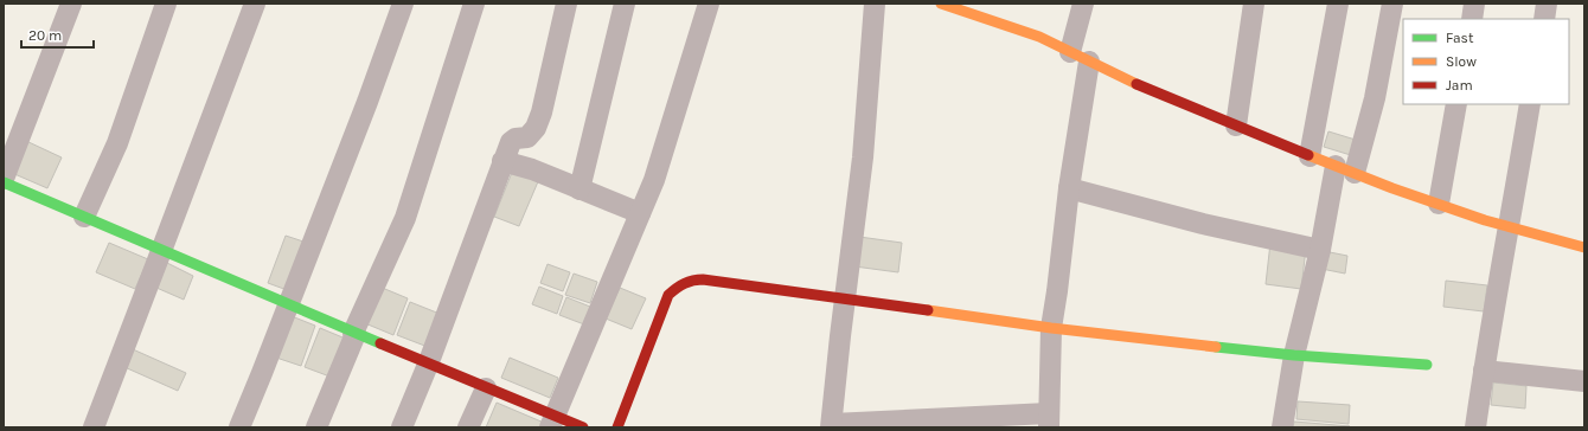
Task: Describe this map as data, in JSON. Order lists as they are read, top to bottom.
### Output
{
  "legend": ["Fast", "Slow", "Jam"],
  "scale_bar": "20 m"
}
